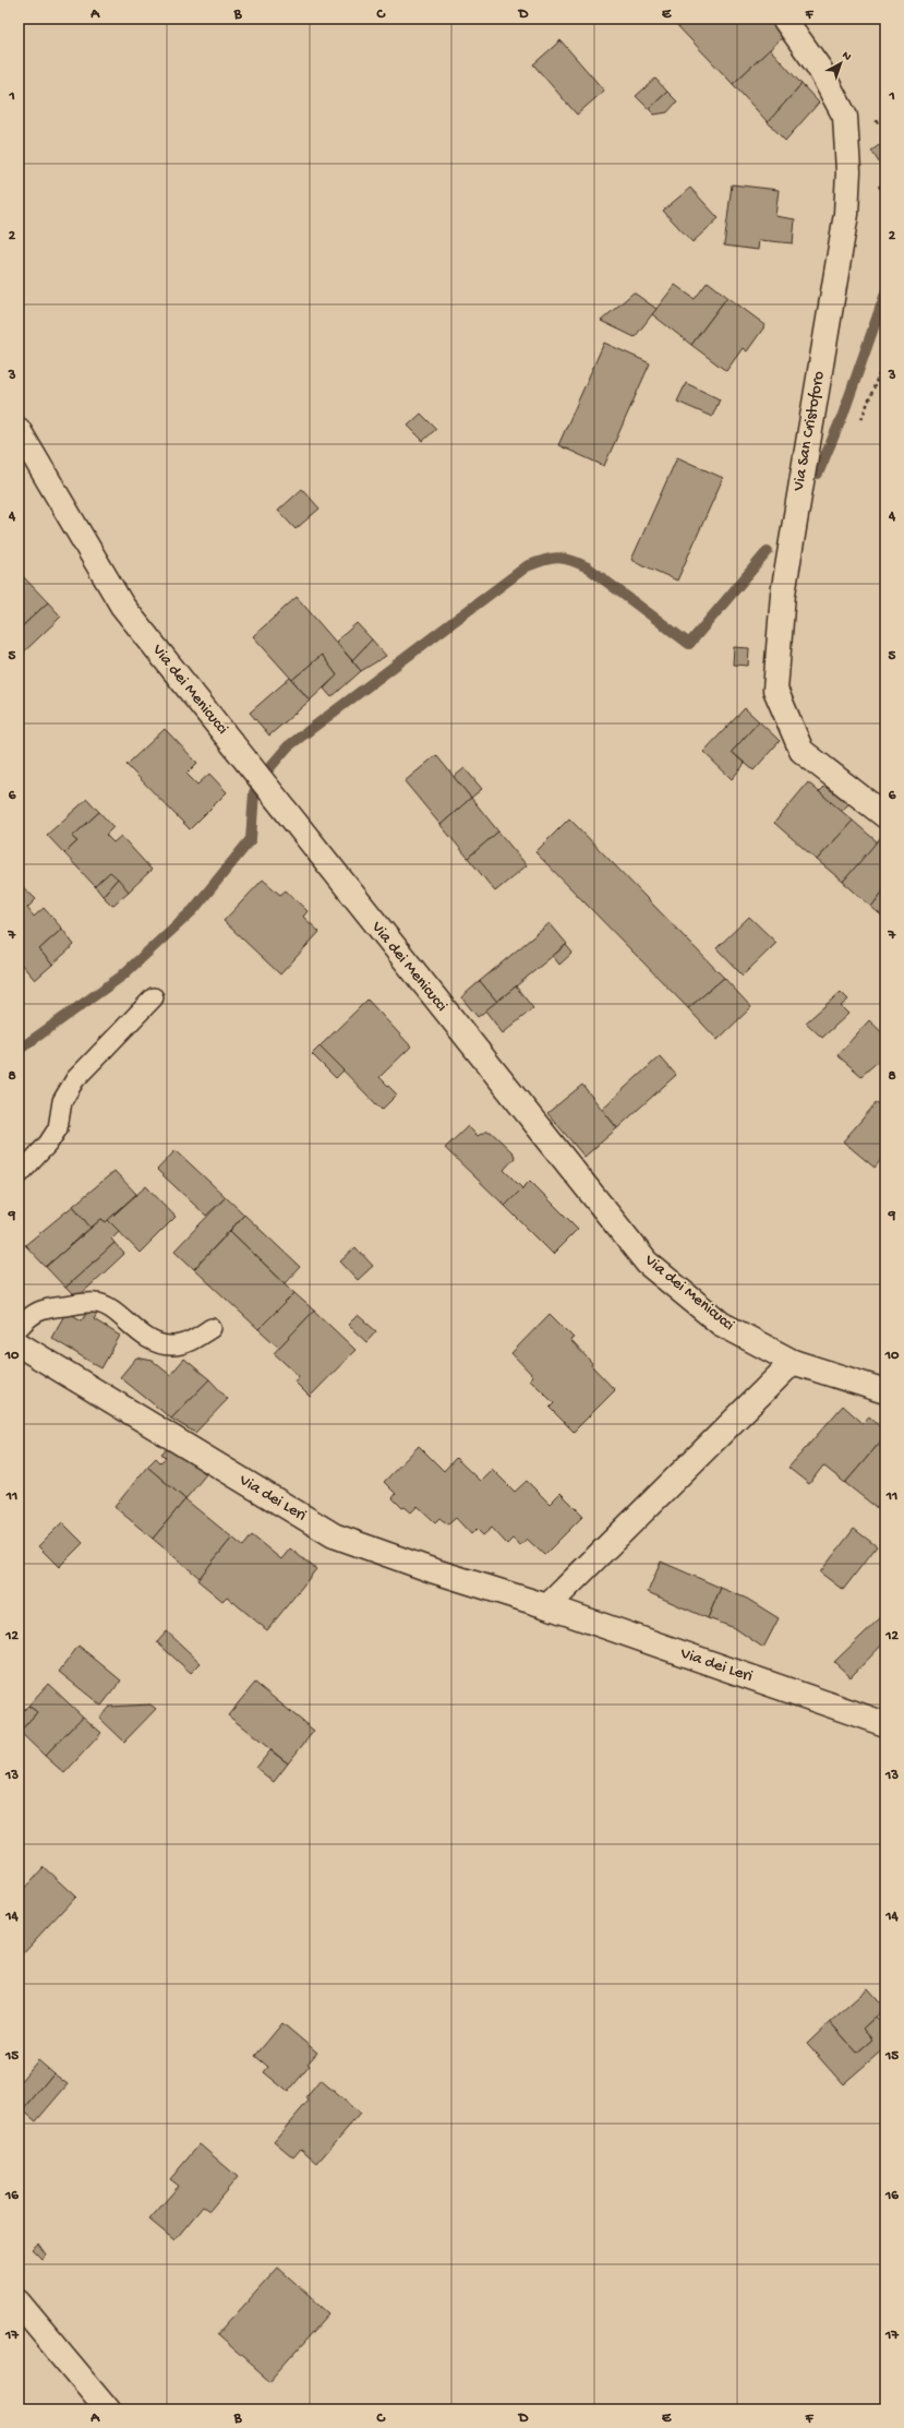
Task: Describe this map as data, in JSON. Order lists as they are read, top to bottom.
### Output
{
  "streets": {
    "street": ["Via San Cristoforo", "Via dei Menicucci", "Via dei Leri"]
  },
  "north": "top right",
  "grid": {
    "columns": [
      "A",
      "B",
      "C",
      "D",
      "E",
      "F"
    ],
    "rows": [
      "1",
      "2",
      "3",
      "4",
      "5",
      "6",
      "7",
      "8",
      "9",
      "10",
      "11",
      "12",
      "13",
      "14",
      "15",
      "16",
      "17"
    ]
  }
}
